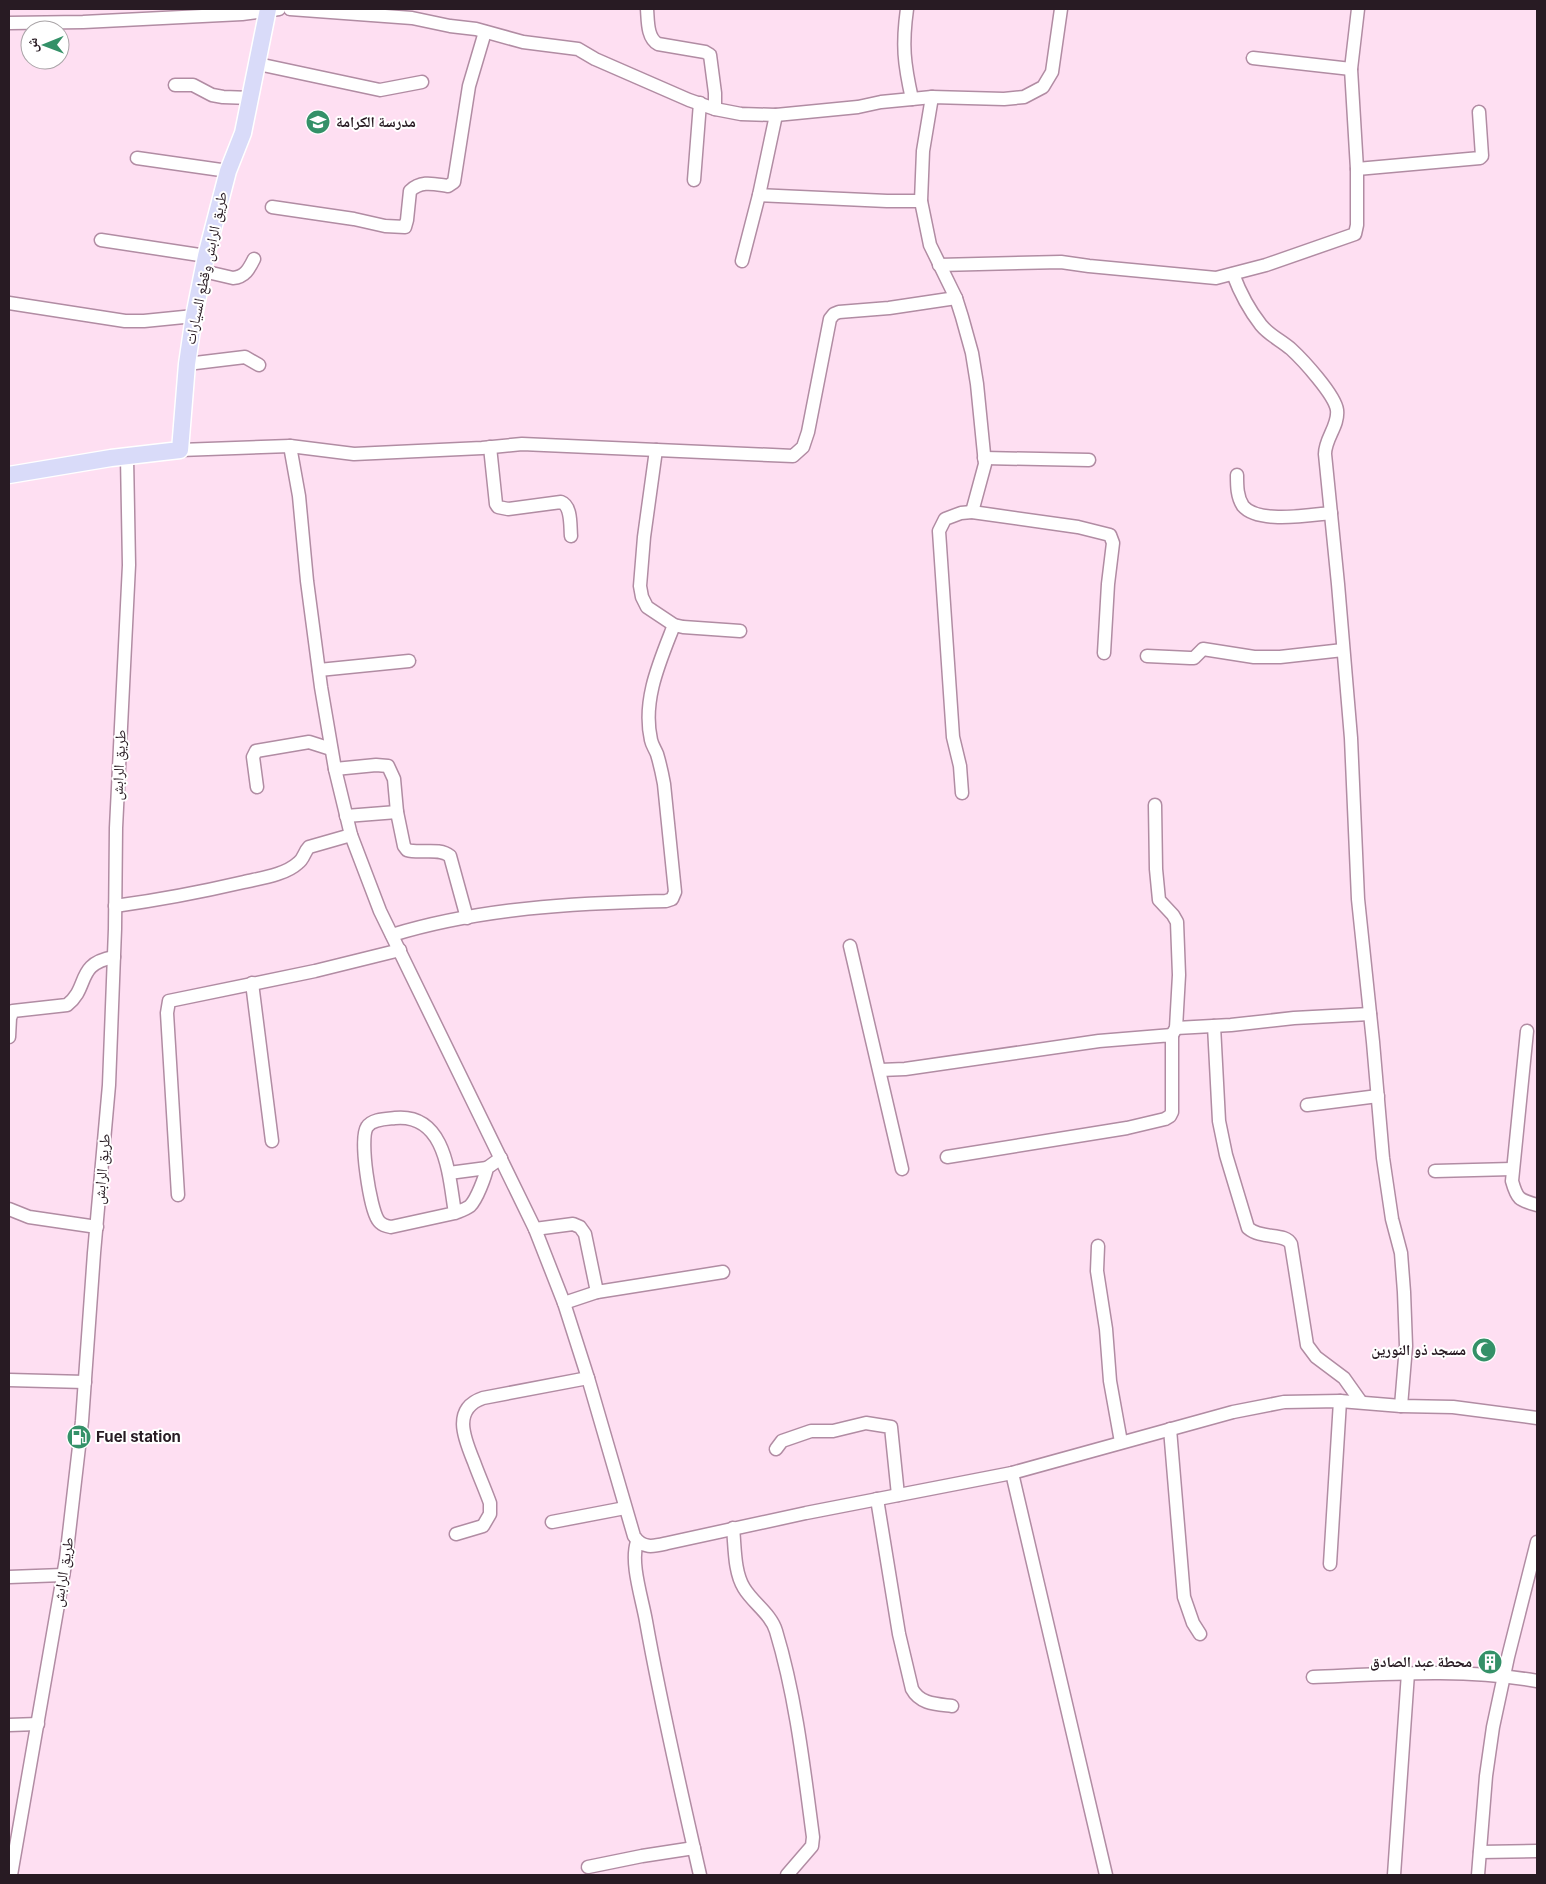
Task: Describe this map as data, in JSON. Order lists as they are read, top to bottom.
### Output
{
  "streets": {
    "main road": ["طريق الرابش وقطع السيارات"],
    "street": ["طريق الرابش"]
  },
  "places": {
    "school or university": ["مدرسة الكرامة"],
    "mosque": ["مسجد ذو النورين"],
    "fuel station": ["Fuel station"],
    "building": ["محطة عبد الصادق"]
  },
  "north": "left"
}
